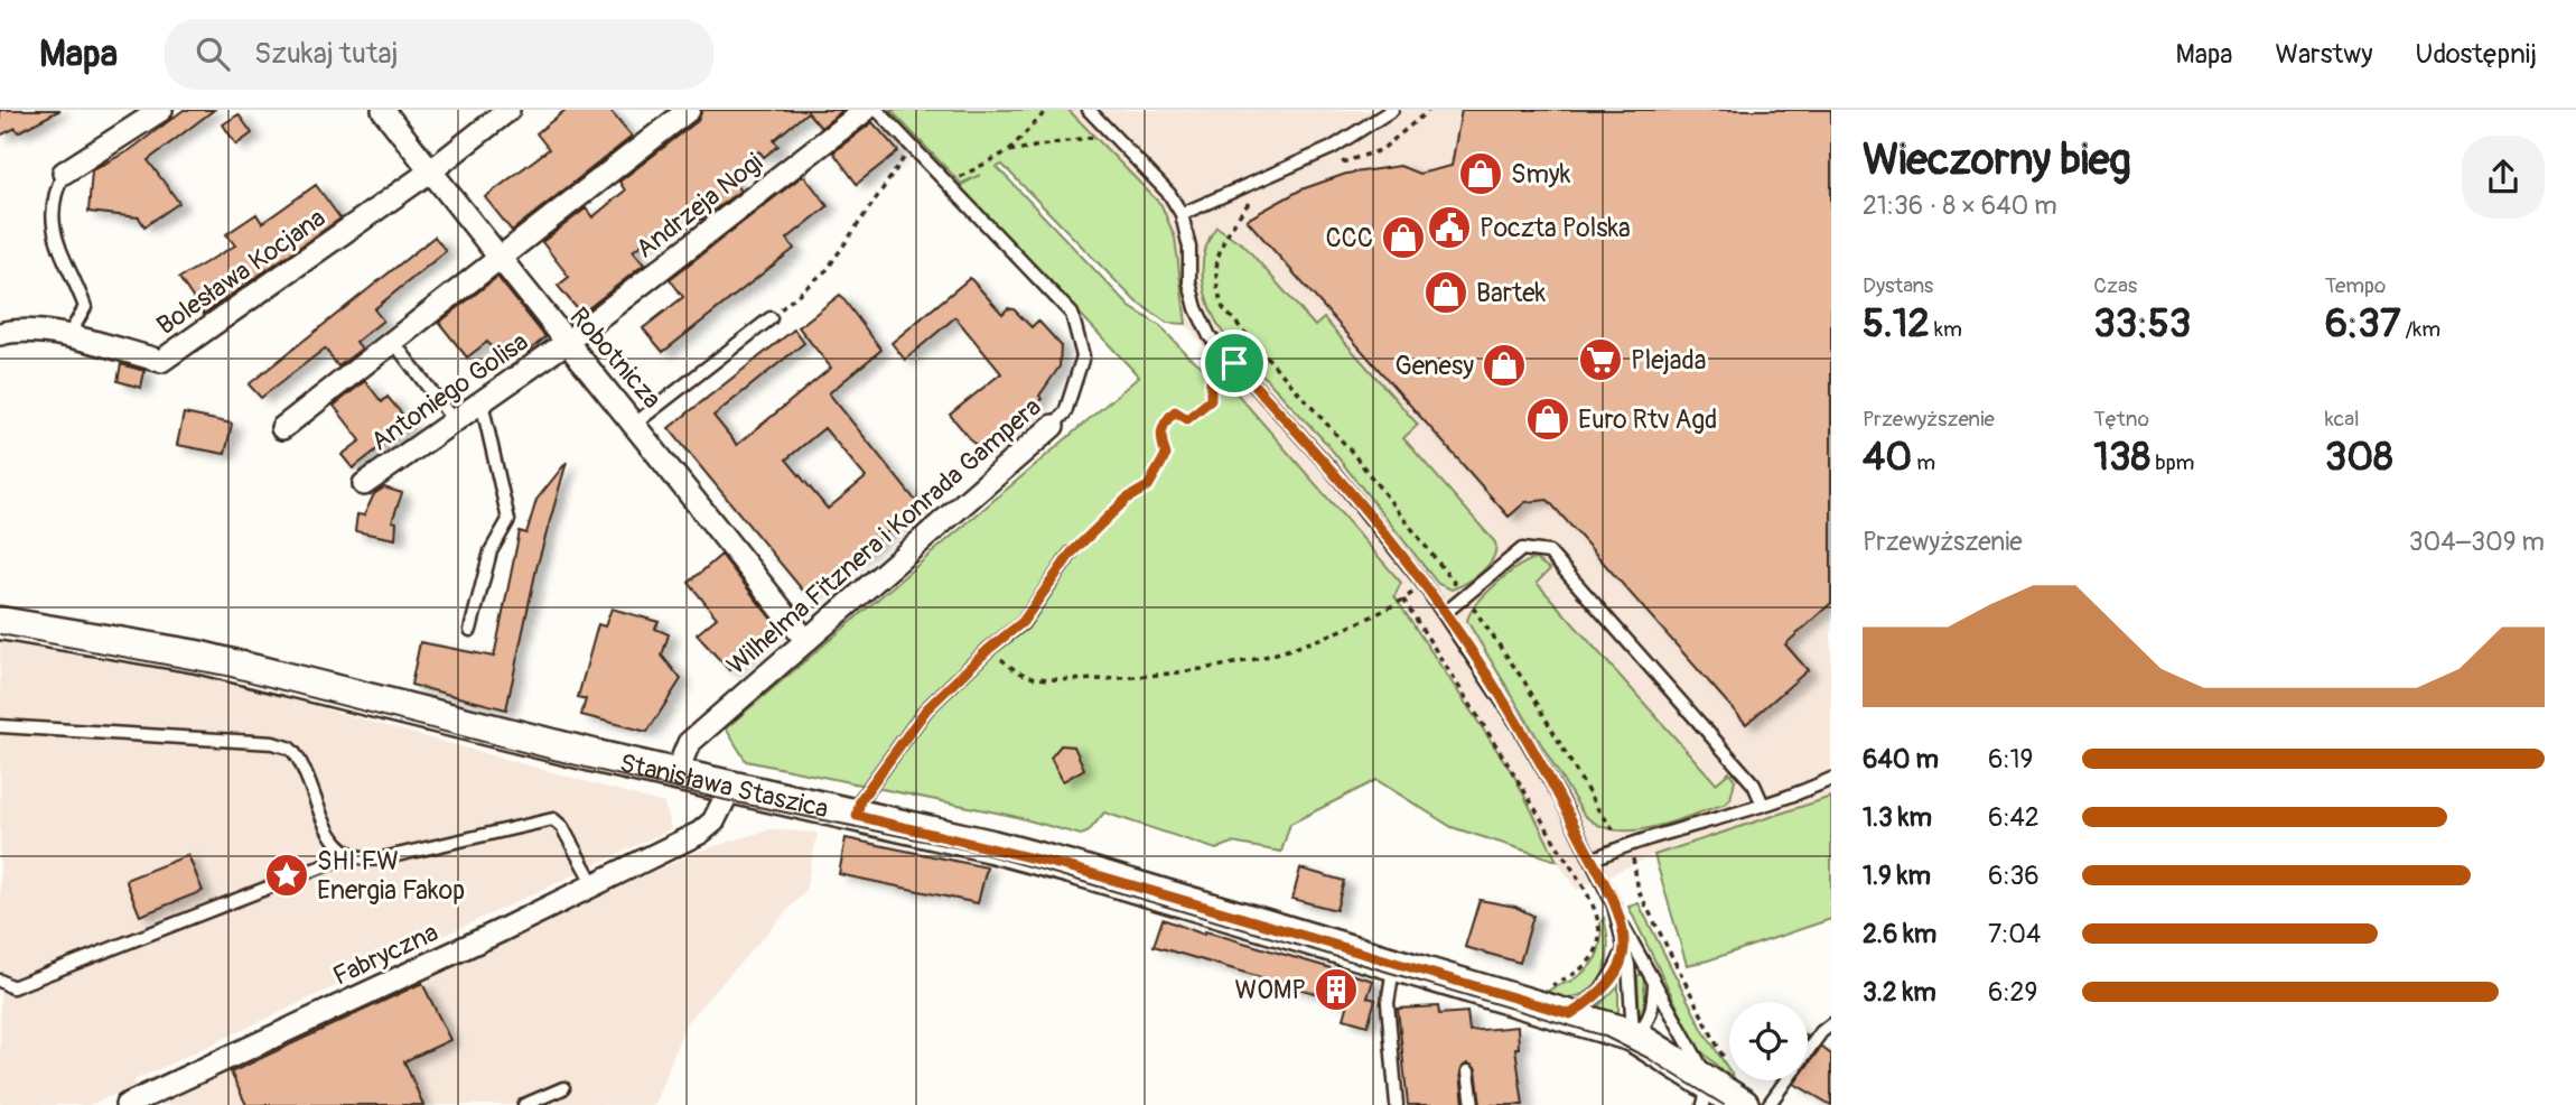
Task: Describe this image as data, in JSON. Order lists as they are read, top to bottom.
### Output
{
  "streets": {
    "street": [
      "Andrzeja Nogi",
      "Bolesława Kocjana",
      "Robotnicza",
      "Antoniego Golisa",
      "Wilhelma Fitznera i Konrada Gampera",
      "Stanisława Staszica",
      "Fabryczna"
    ]
  },
  "crossings": [
    ["Andrzeja Nogi", "Robotnicza"],
    ["Andrzeja Nogi", "Antoniego Golisa"],
    ["Bolesława Kocjana", "Robotnicza"],
    ["Robotnicza", "Antoniego Golisa"],
    ["Robotnicza", "Wilhelma Fitznera i Konrada Gampera"],
    ["Wilhelma Fitznera i Konrada Gampera", "Stanisława Staszica"],
    ["Stanisława Staszica", "Fabryczna"]
  ],
  "places": {
    "shop": [
      "Smyk",
      "CCC",
      "Bartek",
      "Genesy",
      "Euro Rtv Agd"
    ],
    "public building": ["Poczta Polska"],
    "supermarket": ["Plejada"],
    "place": ["SHI FW Energia Fakop"],
    "building": ["WOMP"]
  },
  "page": {
    "header": "Mapa",
    "search": "Szukaj tutaj",
    "nav": ["Mapa", "Warstwy", "Udostępnij"],
    "heading": ["Wieczorny bieg", "21:36 · 8 × 640 m"],
    "stats": [
      ["Dystans", "5.12 km"],
      ["Czas", "33:53"],
      ["Tempo", "6:37 /km"],
      ["Przewyższenie", "40 m"],
      ["Tętno", "138 bpm"],
      ["kcal", "308"]
    ],
    "chart": ["Przewyższenie", "304–309 m"],
    "list": [
      {
        "name": "640 m",
        "note": "6:19"
      },
      {
        "name": "1.3 km",
        "note": "6:42"
      },
      {
        "name": "1.9 km",
        "note": "6:36"
      },
      {
        "name": "2.6 km",
        "note": "7:04"
      },
      {
        "name": "3.2 km",
        "note": "6:29"
      }
    ]
  }
}
